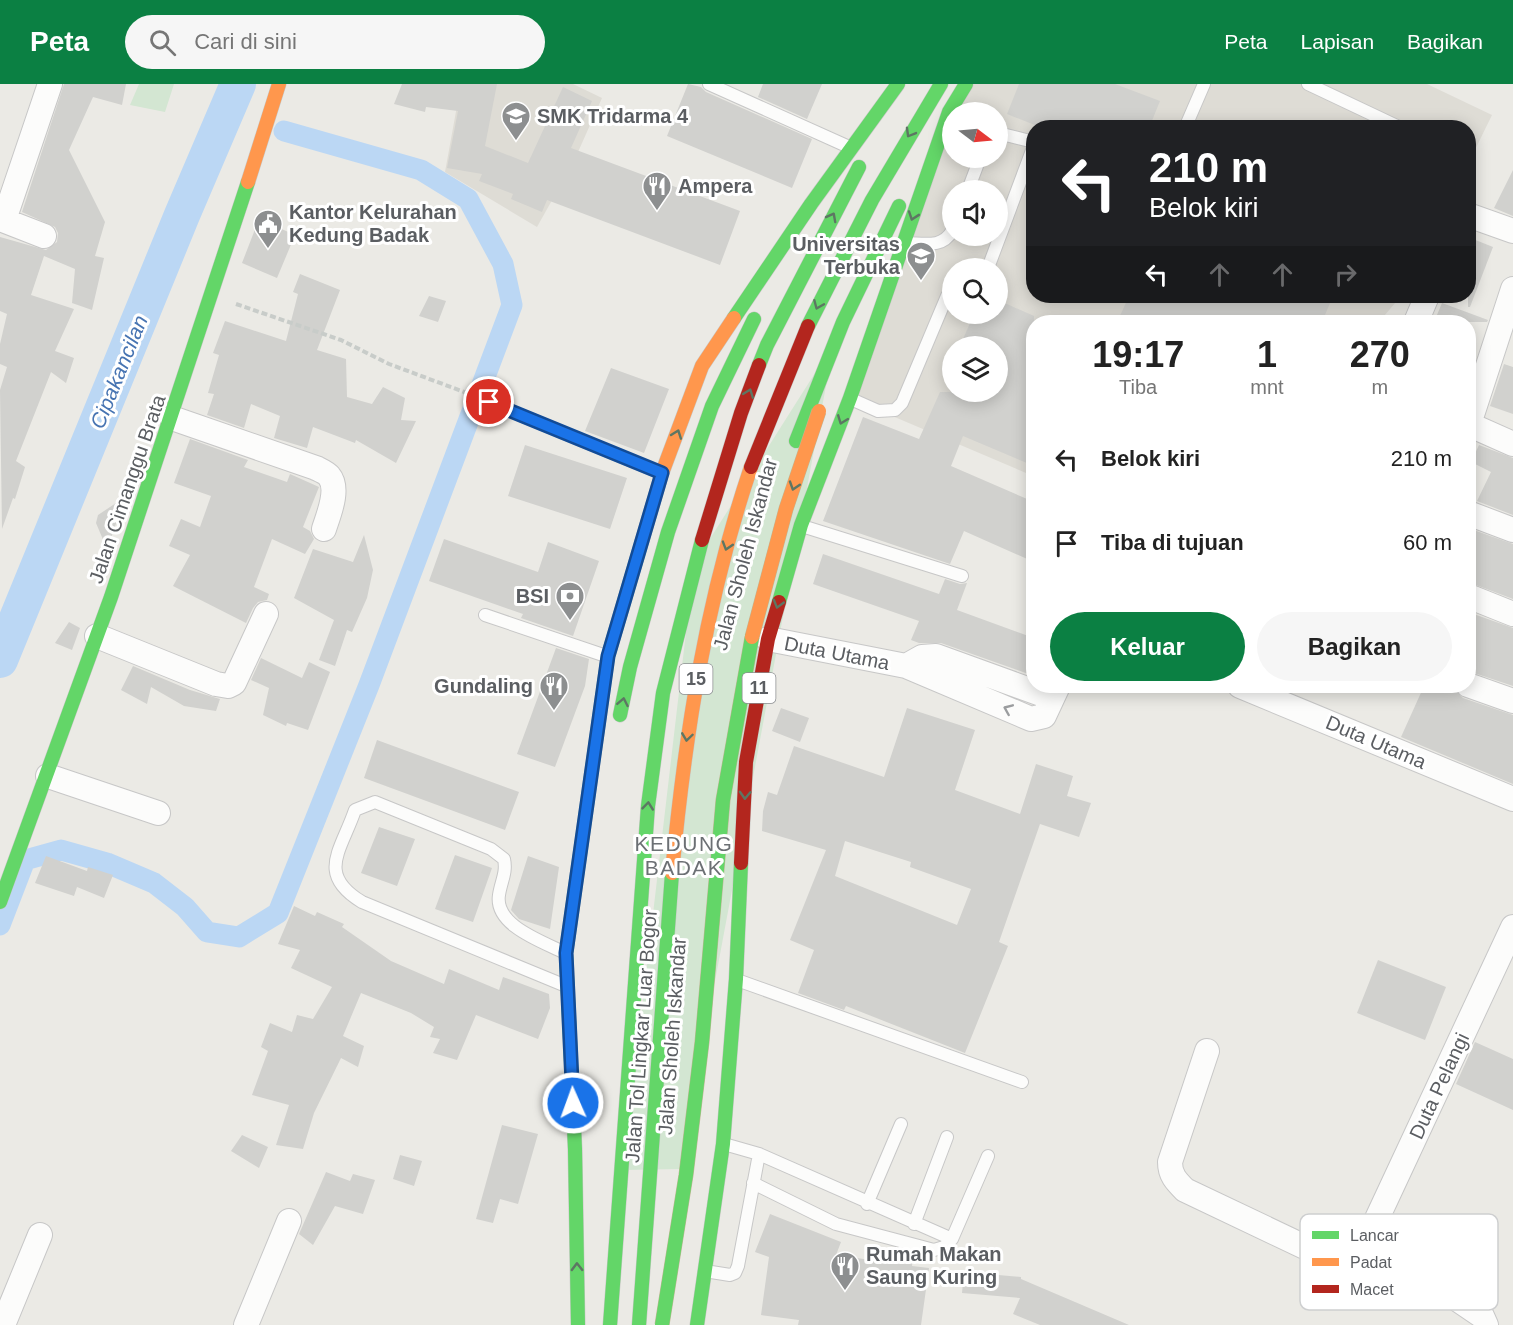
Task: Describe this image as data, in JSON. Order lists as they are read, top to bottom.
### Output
{
  "streets": {
    "main road": [
      "Jalan Cimanggu Brata",
      "Jalan Sholeh Iskandar",
      "15",
      "11",
      "Jalan Tol Lingkar Luar Bogor"
    ],
    "street": ["Duta Utama", "Duta Pelangi"]
  },
  "crossings": [
    ["Jalan Sholeh Iskandar", "Duta Utama"]
  ],
  "districts": ["KEDUNG BADAK"],
  "water": ["Cipakancilan"],
  "places": {
    "school or university": ["SMK Tridarma 4", "Universitas Terbuka"],
    "restaurant": ["Ampera", "Gundaling", "Rumah Makan Saung Kuring"],
    "public building": ["Kantor Kelurahan Kedung Badak"],
    "bank": ["BSI"]
  },
  "legend": ["Lancar", "Padat", "Macet"],
  "north": "right",
  "page": {
    "header": "Peta",
    "search": "Cari di sini",
    "nav": ["Peta", "Lapisan", "Bagikan"],
    "turn": ["210 m", "Belok kiri"],
    "eta": [
      "19:17",
      "Tiba",
      "1",
      "mnt",
      "270",
      "m"
    ],
    "list": [
      {
        "name": "Belok kiri",
        "value": "210 m"
      },
      {
        "name": "Tiba di tujuan",
        "value": "60 m"
      }
    ],
    "buttons": ["Keluar", "Bagikan"]
  }
}
